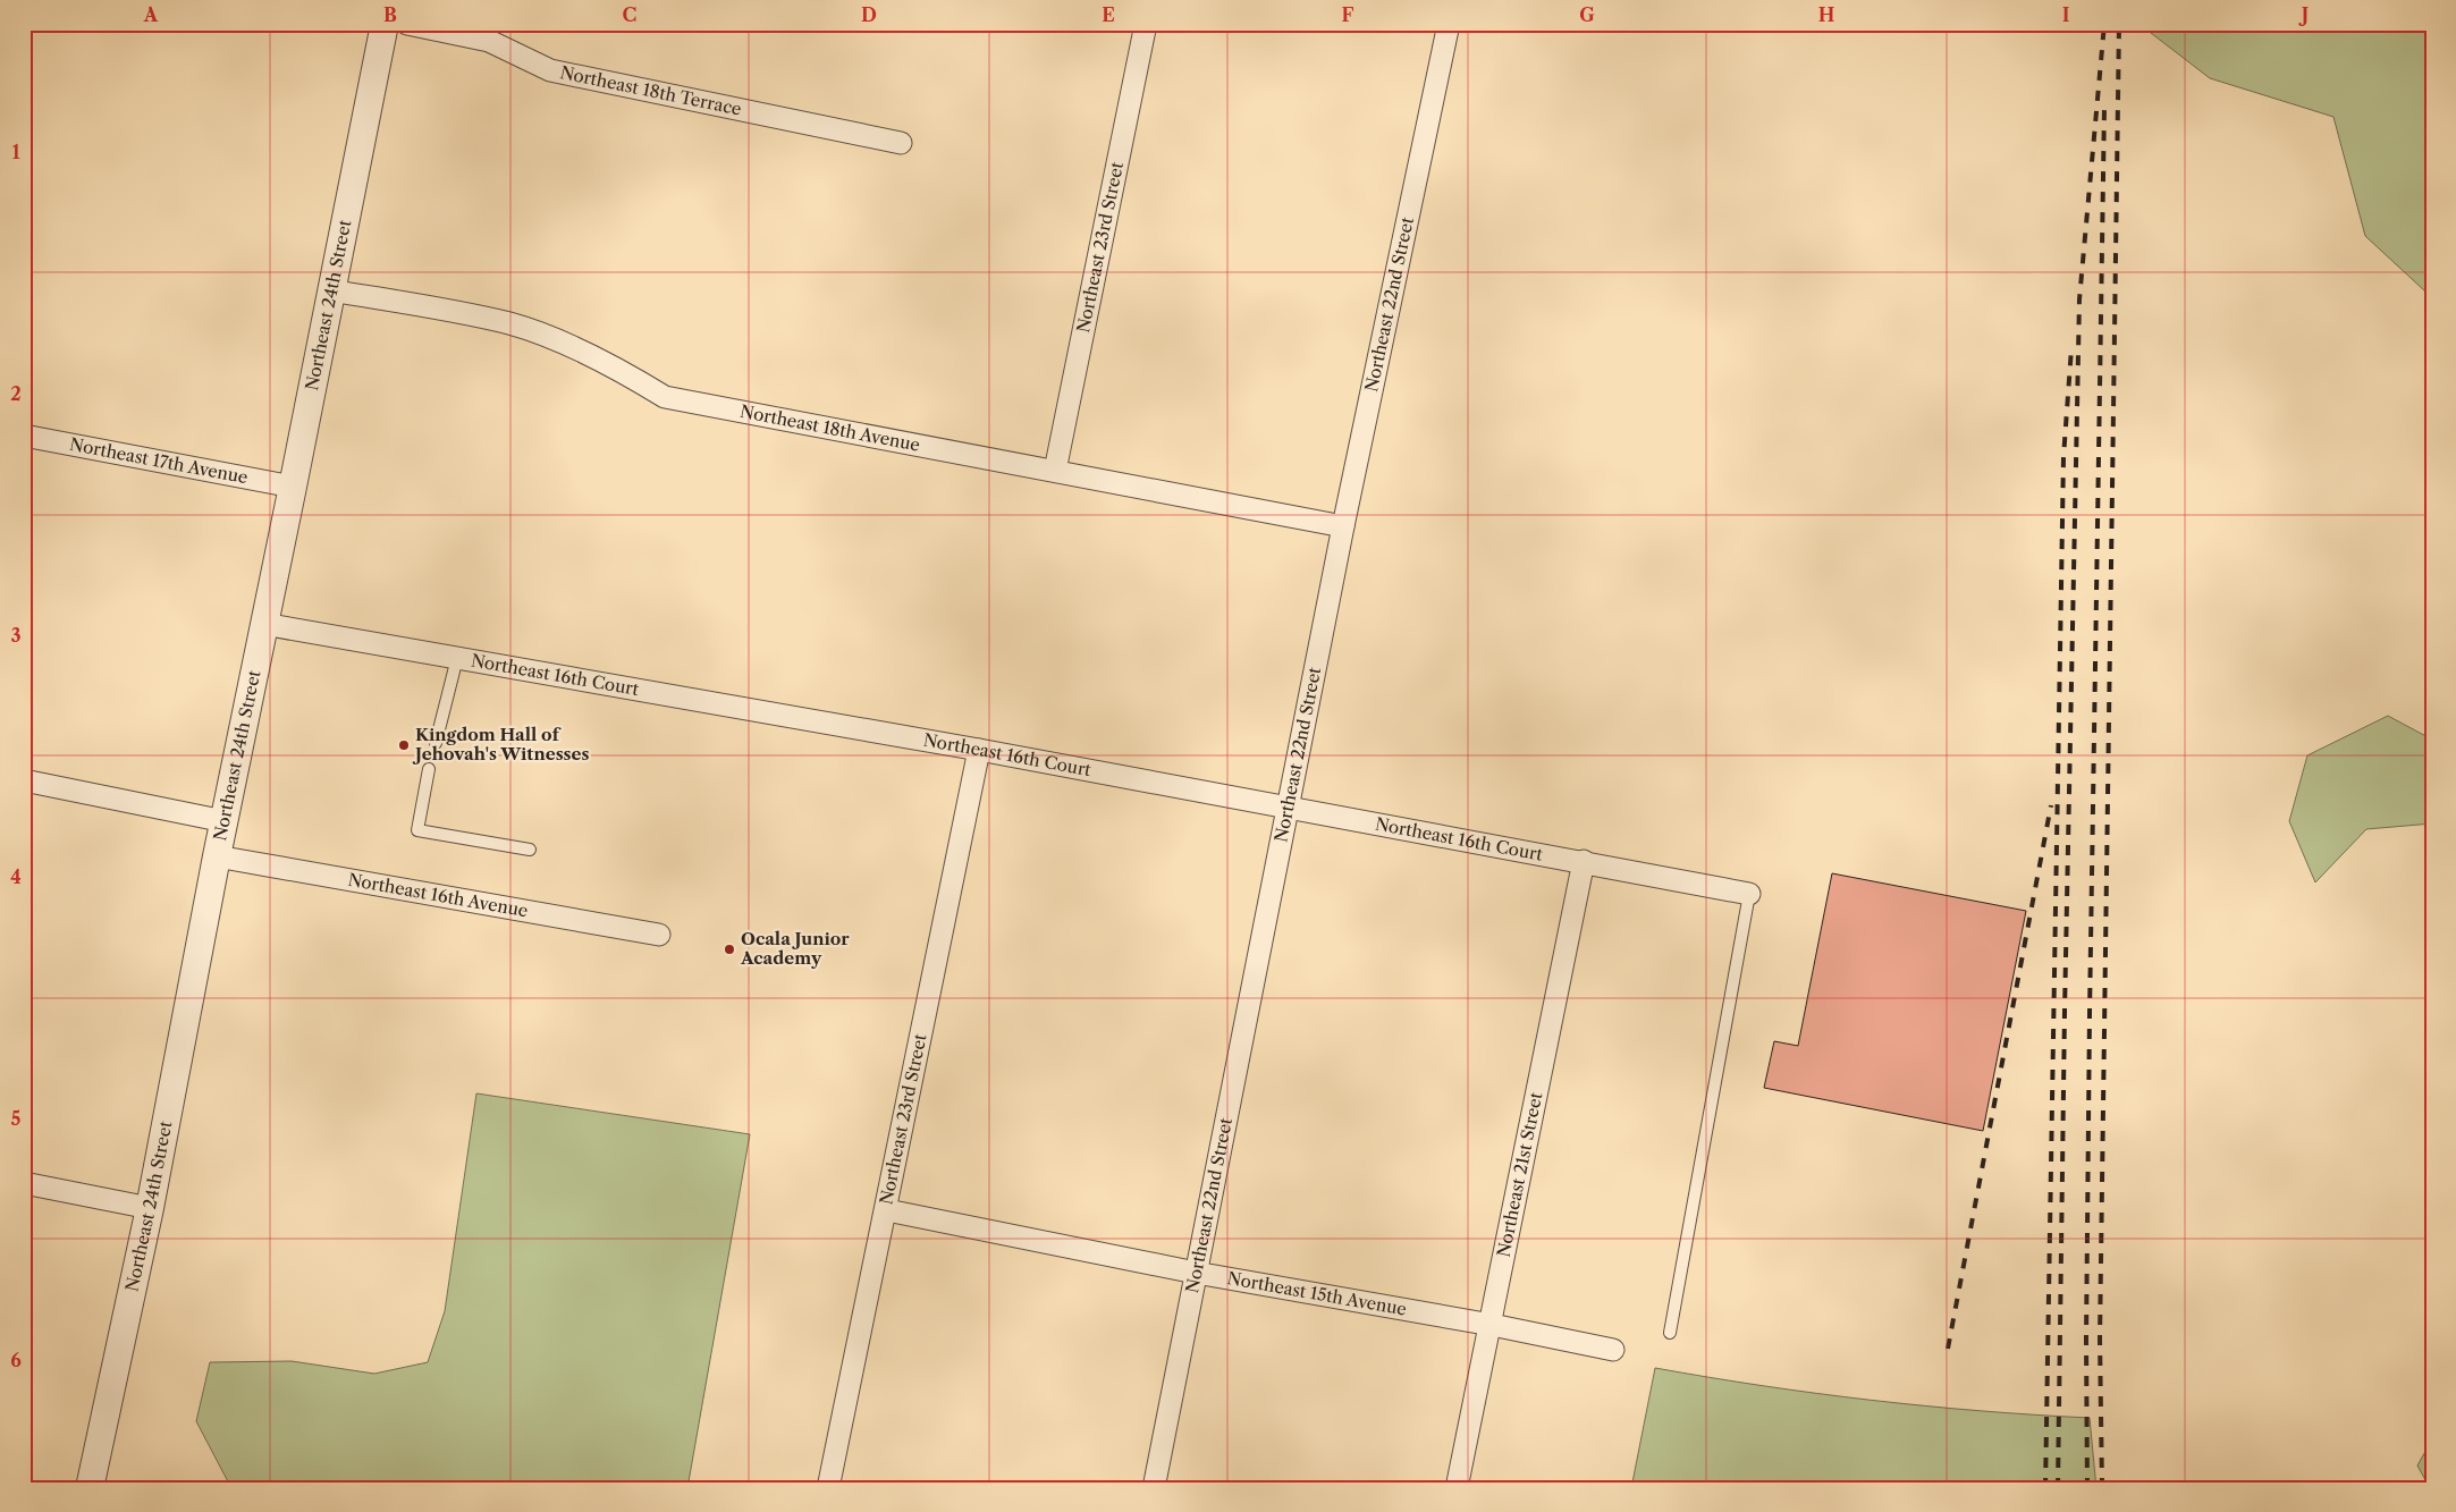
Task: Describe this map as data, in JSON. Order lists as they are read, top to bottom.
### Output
{
  "streets": {
    "street": [
      "Northeast 18th Terrace",
      "Northeast 23rd Street",
      "Northeast 22nd Street",
      "Northeast 24th Street",
      "Northeast 18th Avenue",
      "Northeast 17th Avenue",
      "Northeast 16th Court",
      "Northeast 16th Avenue",
      "Northeast 21st Street",
      "Northeast 15th Avenue"
    ]
  },
  "crossings": [
    ["Northeast 23rd Street", "Northeast 18th Avenue"],
    ["Northeast 23rd Street", "Northeast 16th Court"],
    ["Northeast 23rd Street", "Northeast 15th Avenue"],
    ["Northeast 22nd Street", "Northeast 18th Avenue"],
    ["Northeast 22nd Street", "Northeast 16th Court"],
    ["Northeast 22nd Street", "Northeast 15th Avenue"],
    ["Northeast 24th Street", "Northeast 18th Avenue"],
    ["Northeast 24th Street", "Northeast 17th Avenue"],
    ["Northeast 24th Street", "Northeast 16th Court"],
    ["Northeast 24th Street", "Northeast 16th Avenue"],
    ["Northeast 16th Court", "Northeast 21st Street"],
    ["Northeast 21st Street", "Northeast 15th Avenue"]
  ],
  "places": ["Kingdom Hall of Jehovah's Witnesses", "Ocala Junior Academy"],
  "grid": {
    "columns": [
      "A",
      "B",
      "C",
      "D",
      "E",
      "F",
      "G",
      "H",
      "I",
      "J"
    ],
    "rows": [
      "1",
      "2",
      "3",
      "4",
      "5",
      "6"
    ]
  }
}
